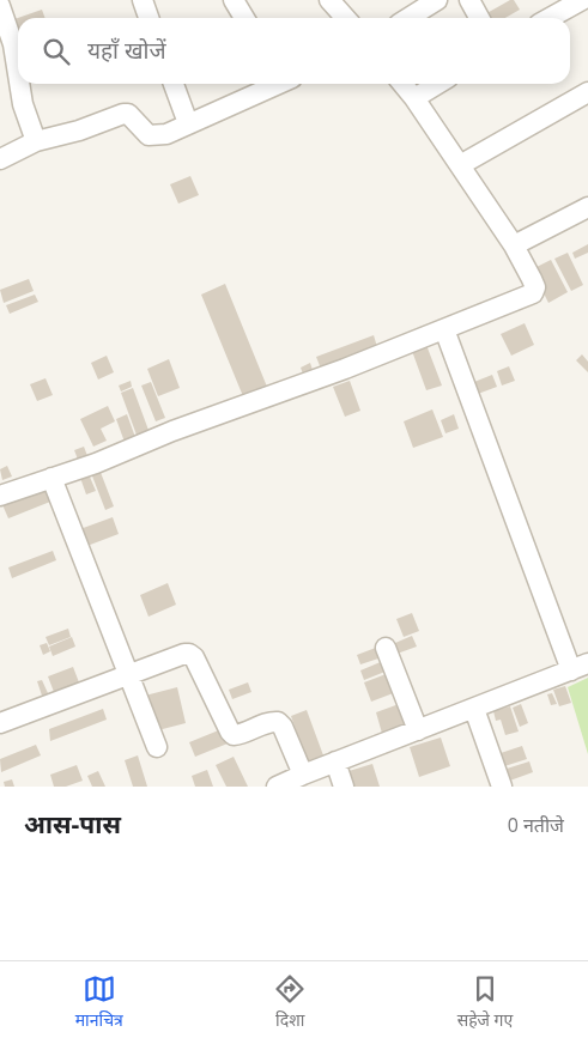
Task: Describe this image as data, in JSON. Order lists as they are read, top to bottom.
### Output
{
  "page": {
    "search": "यहाँ खोजें",
    "heading": ["आस-पास", "0 नतीजे"],
    "nav": ["मानचित्र", "दिशा", "सहेजे गए"]
  }
}
